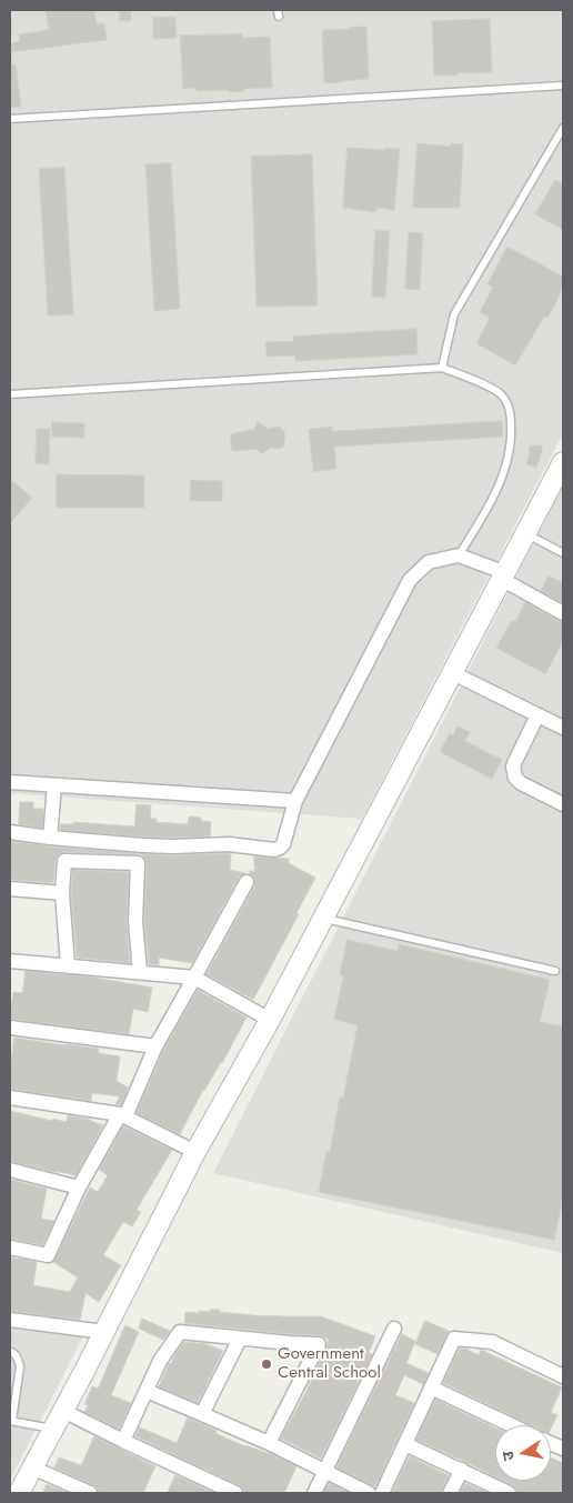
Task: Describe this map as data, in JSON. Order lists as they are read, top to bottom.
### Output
{
  "places": ["Government Central School"],
  "north": "left"
}
